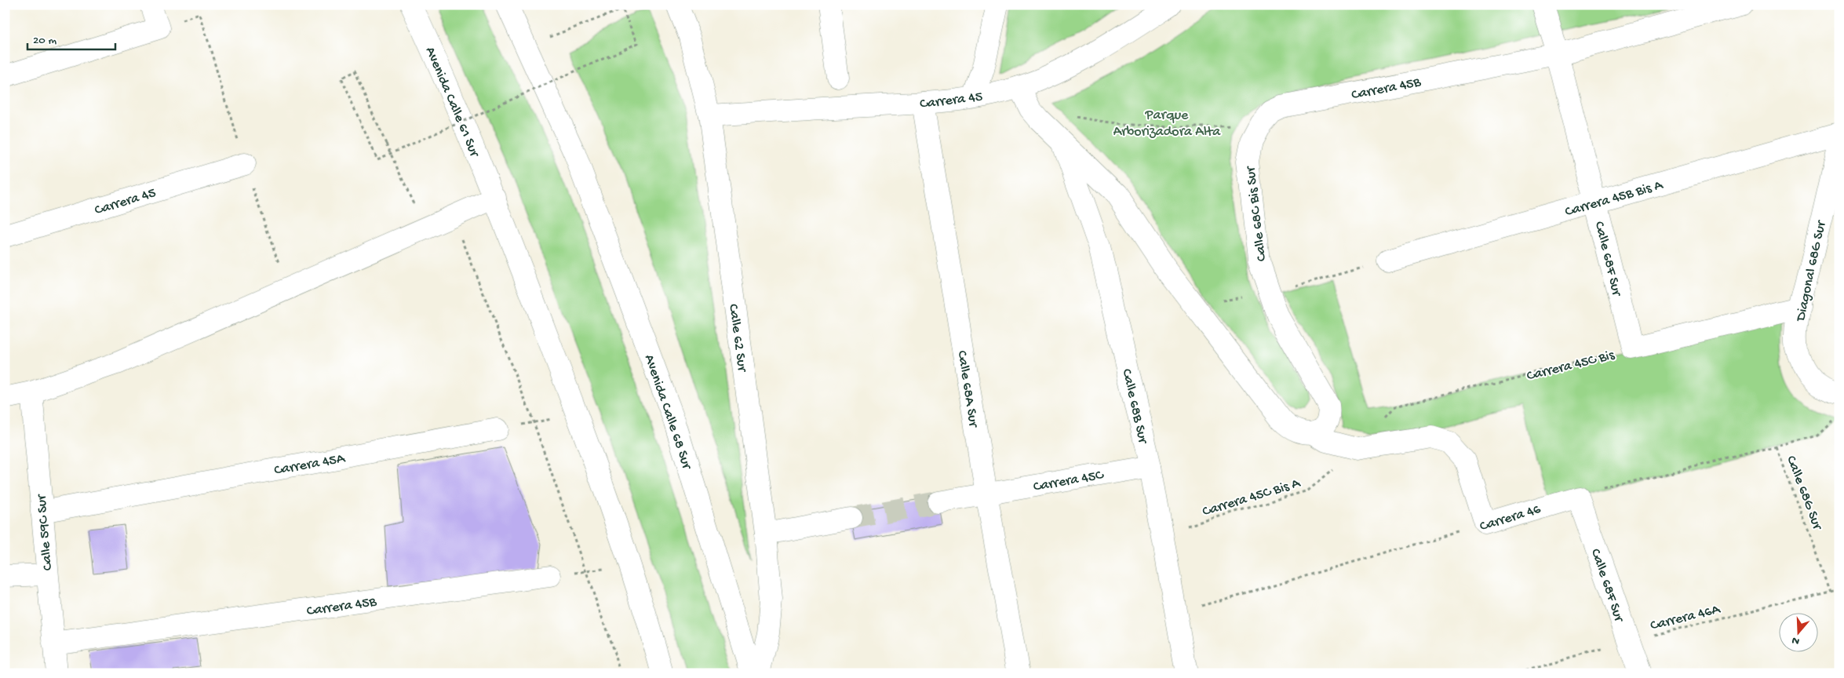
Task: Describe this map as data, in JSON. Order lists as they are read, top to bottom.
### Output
{
  "streets": {
    "street": [
      "Carrera 45B",
      "Carrera 45",
      "Avenida Calle 61 Sur",
      "Carrera 45B Bis A",
      "Calle 68C Bis Sur",
      "Calle 68F Sur",
      "Diagonal 68G Sur",
      "Calle 62 Sur",
      "Carrera 45C Bis",
      "Calle 68A Sur",
      "Calle 68B Sur",
      "Avenida Calle 68 Sur",
      "Carrera 45A",
      "Carrera 45C",
      "Carrera 46",
      "Calle 59C Sur"
    ],
    "path": ["Calle 68G Sur", "Carrera 45C Bis A", "Carrera 46A"]
  },
  "crossings": [
    ["Carrera 45B", "Calle 68C Bis Sur"],
    ["Carrera 45B", "Calle 68F Sur"],
    ["Carrera 45B", "Calle 59C Sur"],
    ["Carrera 45", "Calle 62 Sur"],
    ["Carrera 45", "Calle 68A Sur"],
    ["Carrera 45", "Calle 68B Sur"],
    ["Carrera 45B Bis A", "Calle 68F Sur"],
    ["Calle 68C Bis Sur", "Calle 68B Sur"],
    ["Calle 68F Sur", "Carrera 45C Bis"],
    ["Calle 68F Sur", "Carrera 46"],
    ["Calle 68F Sur", "Carrera 46A"],
    ["Diagonal 68G Sur", "Carrera 45C Bis"],
    ["Calle 68A Sur", "Carrera 45C"],
    ["Calle 68B Sur", "Carrera 45C"],
    ["Calle 68B Sur", "Carrera 45C Bis A"],
    ["Calle 68B Sur", "Carrera 46"],
    ["Carrera 45A", "Calle 59C Sur"],
    ["Calle 68G Sur", "Carrera 46A"]
  ],
  "parks": ["Parque Arborizadora Alta"],
  "scale_bar": "20 m",
  "north": "bottom"
}
